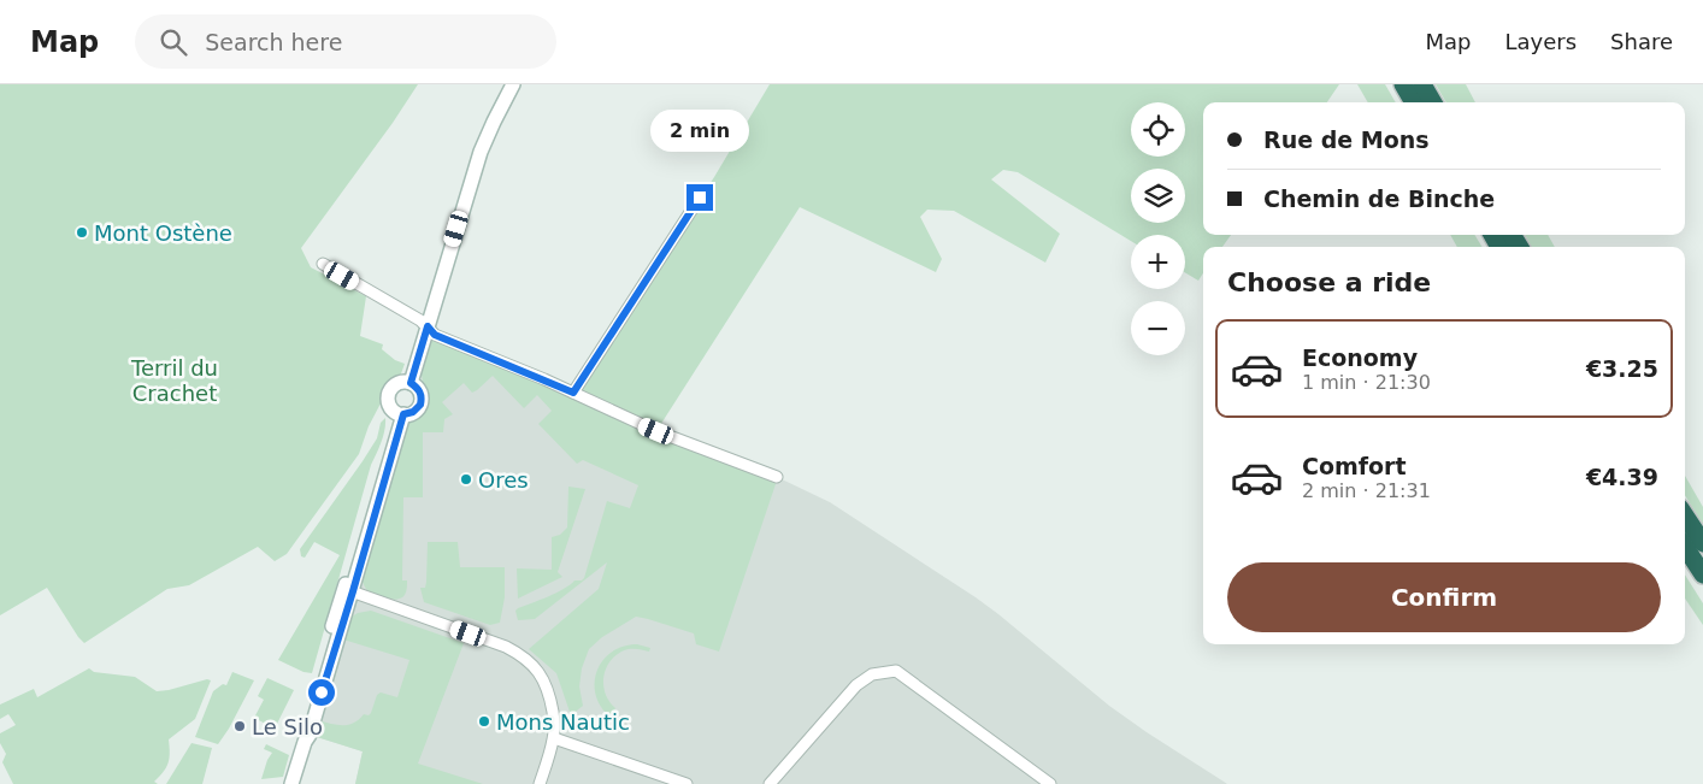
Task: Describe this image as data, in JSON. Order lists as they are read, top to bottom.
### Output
{
  "parks": ["Terril du Crachet"],
  "places": [
    "Mont Ostène",
    "Ores",
    "Mons Nautic",
    "Le Silo"
  ],
  "page": {
    "header": "Map",
    "search": "Search here",
    "nav": ["Map", "Layers", "Share"],
    "map_buttons": ["+", "−"],
    "banner": ["Rue de Mons", "Chemin de Binche"],
    "bubble": "2 min",
    "heading": "Choose a ride",
    "list": [
      {
        "name": "Economy",
        "note": "1 min · 21:30",
        "value": "€3.25"
      },
      {
        "name": "Comfort",
        "note": "2 min · 21:31",
        "value": "€4.39"
      }
    ],
    "buttons": "Confirm"
  }
}
